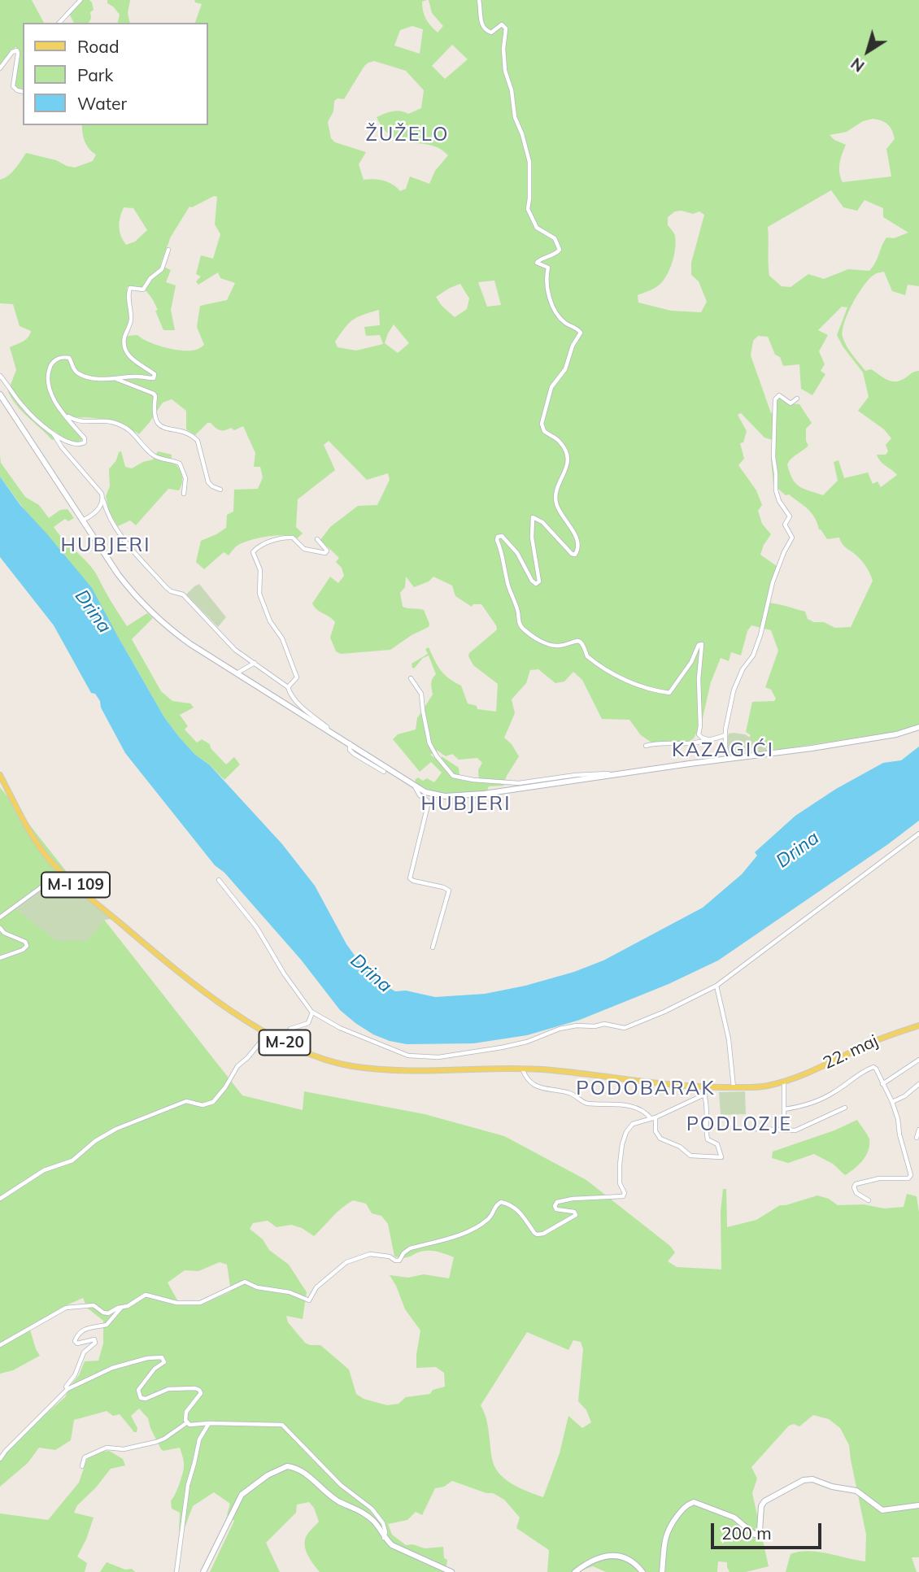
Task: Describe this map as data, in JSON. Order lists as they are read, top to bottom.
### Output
{
  "streets": {
    "main road": ["M-I 109", "M-20", "22. maj"]
  },
  "crossings": [
    ["M-I 109", "M-20"],
    ["M-20", "22. maj"]
  ],
  "districts": [
    "ŽUŽELO",
    "HUBJERI",
    "KAZAGIĆI",
    "HUBJERI",
    "PODOBARAK",
    "PODLOZJE"
  ],
  "water": ["Drina"],
  "legend": ["Road", "Park", "Water"],
  "scale_bar": "200 m",
  "north": "bottom left"
}
